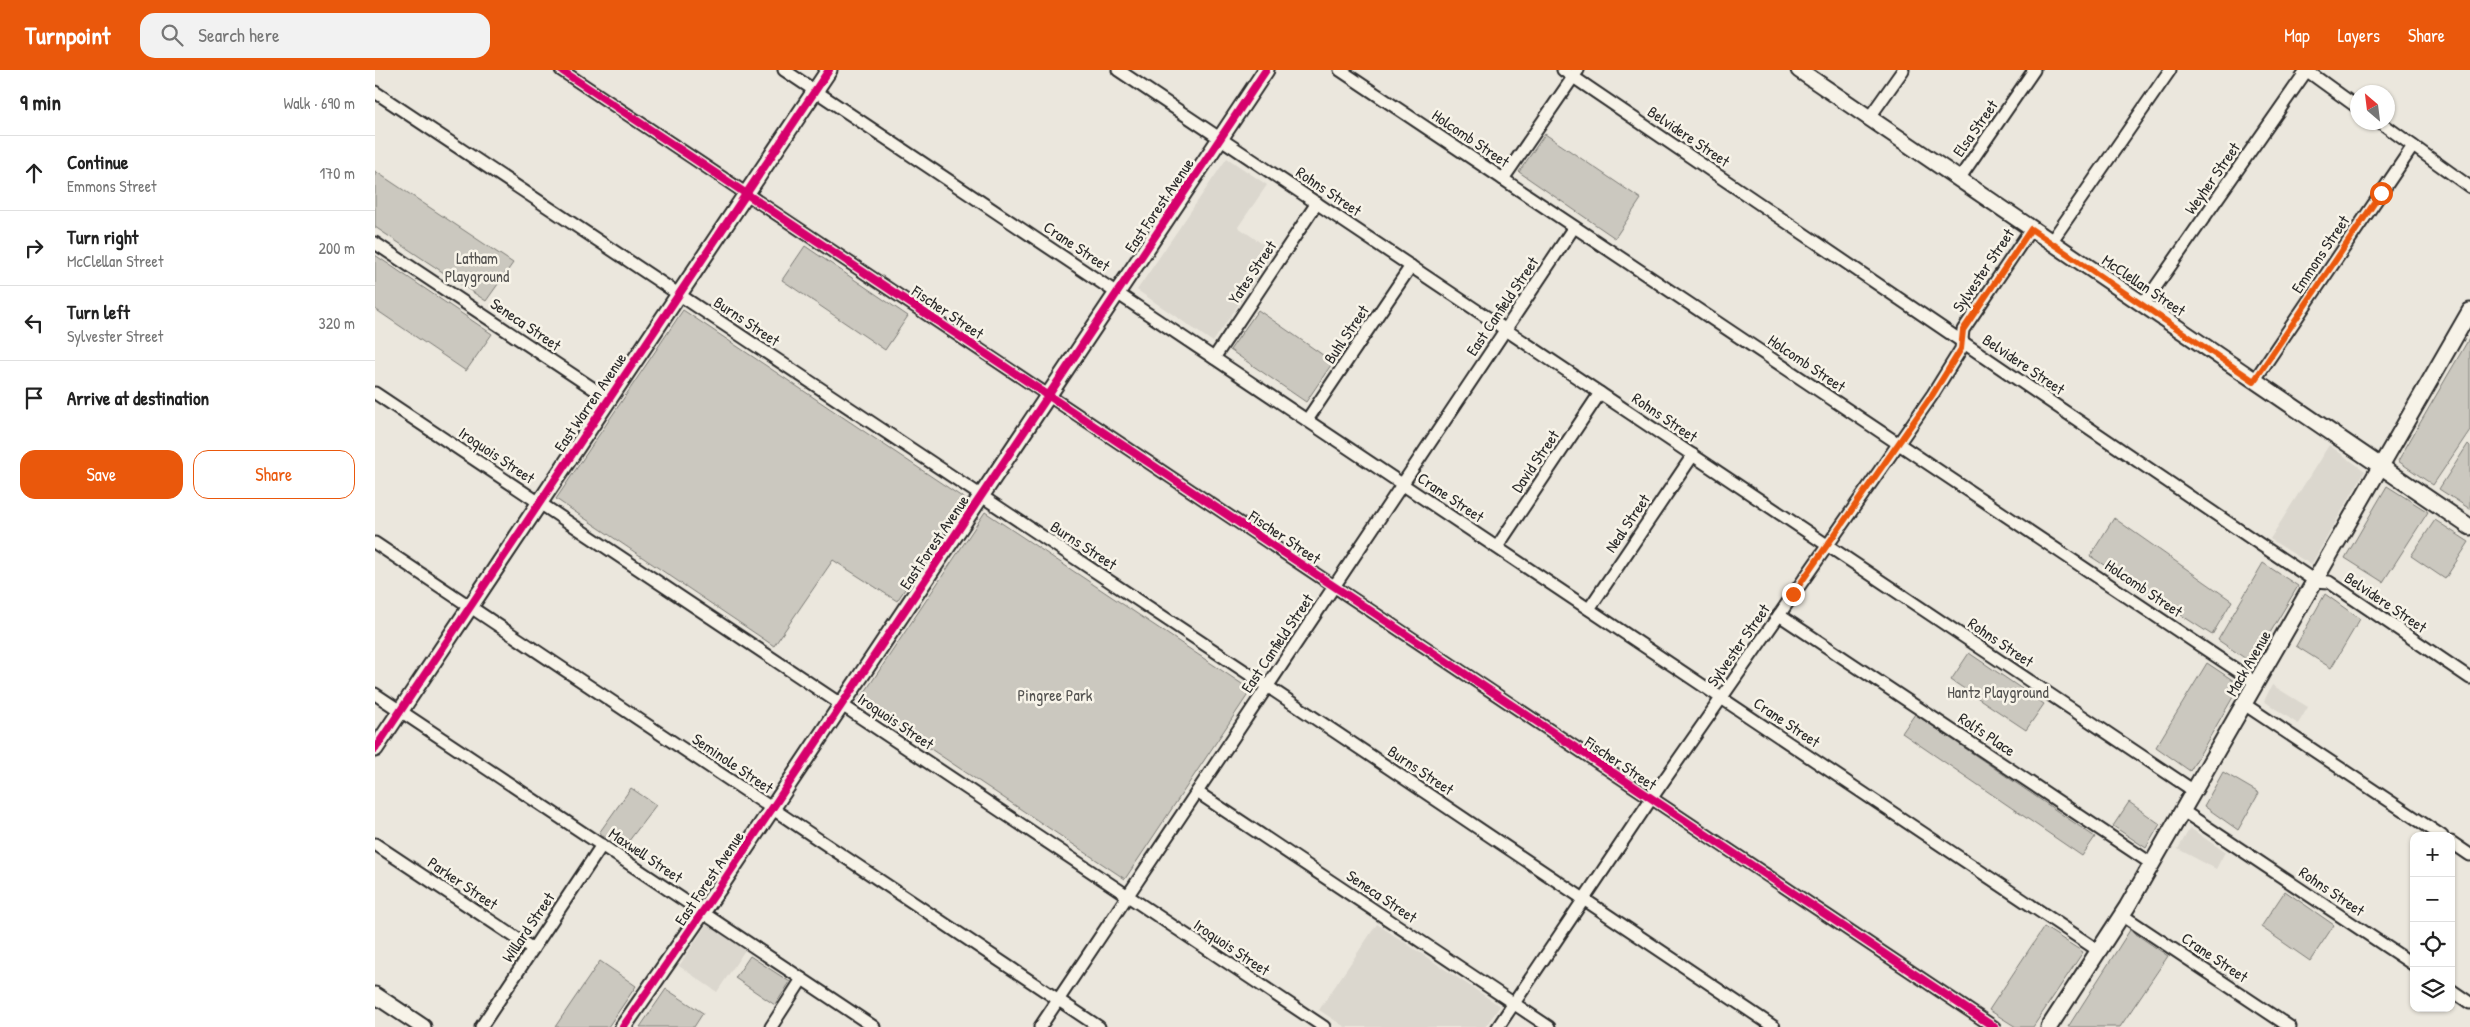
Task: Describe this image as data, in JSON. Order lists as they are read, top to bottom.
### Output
{
  "streets": {
    "main road": [
      "East Forest Avenue",
      "McClellan Street",
      "East Warren Avenue",
      "Mack Avenue"
    ],
    "street": [
      "Elsa Street",
      "Belvidere Street",
      "Holcomb Street",
      "Weyher Street",
      "Rohns Street",
      "Crane Street",
      "Emmons Street",
      "Sylvester Street",
      "Yates Street",
      "East Canfield Street",
      "Fischer Street",
      "Burns Street",
      "Seneca Street",
      "Buhl Street",
      "Iroquois Street",
      "David Street",
      "Neal Street",
      "Rolfs Place",
      "Seminole Street",
      "Maxwell Street",
      "Parker Street",
      "Willard Street"
    ]
  },
  "crossings": [
    ["Elsa Street", "McClellan Street"],
    ["Belvidere Street", "Sylvester Street"],
    ["Belvidere Street", "Mack Avenue"],
    ["Holcomb Street", "Sylvester Street"],
    ["Holcomb Street", "East Canfield Street"],
    ["Holcomb Street", "Mack Avenue"],
    ["Weyher Street", "McClellan Street"],
    ["Rohns Street", "East Forest Avenue"],
    ["Rohns Street", "Sylvester Street"],
    ["Rohns Street", "Yates Street"],
    ["Rohns Street", "East Canfield Street"],
    ["Rohns Street", "Buhl Street"],
    ["Rohns Street", "David Street"],
    ["Rohns Street", "Neal Street"],
    ["Rohns Street", "Mack Avenue"],
    ["East Forest Avenue", "Crane Street"],
    ["East Forest Avenue", "Fischer Street"],
    ["East Forest Avenue", "Burns Street"],
    ["East Forest Avenue", "Iroquois Street"],
    ["East Forest Avenue", "Seminole Street"],
    ["East Forest Avenue", "Maxwell Street"],
    ["Crane Street", "Sylvester Street"],
    ["Crane Street", "Yates Street"],
    ["Crane Street", "East Canfield Street"],
    ["Crane Street", "Buhl Street"],
    ["Crane Street", "East Warren Avenue"],
    ["Crane Street", "David Street"],
    ["Crane Street", "Neal Street"],
    ["Crane Street", "Mack Avenue"],
    ["Emmons Street", "McClellan Street"],
    ["Sylvester Street", "McClellan Street"],
    ["Sylvester Street", "Fischer Street"],
    ["Sylvester Street", "Burns Street"],
    ["Sylvester Street", "Seneca Street"],
    ["Sylvester Street", "Rolfs Place"],
    ["McClellan Street", "Mack Avenue"],
    ["East Canfield Street", "Fischer Street"],
    ["East Canfield Street", "Burns Street"],
    ["East Canfield Street", "Seneca Street"],
    ["East Canfield Street", "Iroquois Street"],
    ["East Canfield Street", "Seminole Street"],
    ["Fischer Street", "East Warren Avenue"],
    ["Burns Street", "East Warren Avenue"],
    ["Seneca Street", "East Warren Avenue"],
    ["East Warren Avenue", "Iroquois Street"],
    ["East Warren Avenue", "Seminole Street"],
    ["East Warren Avenue", "Maxwell Street"],
    ["Mack Avenue", "Rolfs Place"],
    ["Maxwell Street", "Willard Street"],
    ["Parker Street", "Willard Street"]
  ],
  "parks": ["Latham Playground", "Hantz Playground", "Pingree Park"],
  "north": "top left",
  "page": {
    "header": "Turnpoint",
    "search": "Search here",
    "nav": ["Map", "Layers", "Share"],
    "heading": ["9 min", "Walk · 690 m"],
    "list": [
      ["Continue", "Emmons Street", "170 m"],
      ["Turn right", "McClellan Street", "200 m"],
      ["Turn left", "Sylvester Street", "320 m"],
      "Arrive at destination"
    ],
    "buttons": ["Save", "Share"],
    "map_buttons": ["+", "−"]
  }
}
